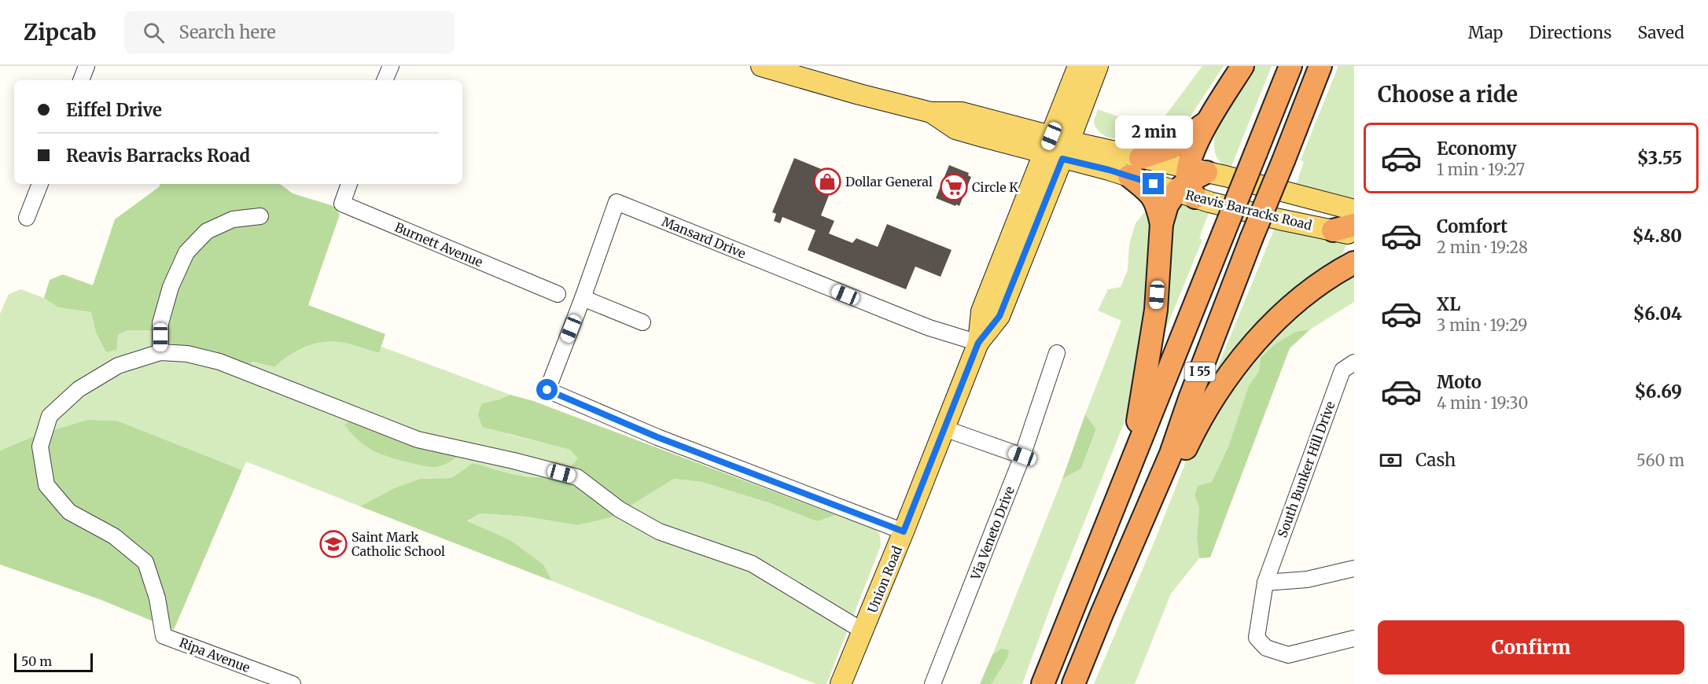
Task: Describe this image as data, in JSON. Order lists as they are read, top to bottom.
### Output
{
  "streets": {
    "highway": ["I 55"],
    "main road": ["Reavis Barracks Road", "Union Road"],
    "street": [
      "Mansard Drive",
      "Burnett Avenue",
      "South Bunker Hill Drive",
      "Via Veneto Drive",
      "Ripa Avenue"
    ]
  },
  "crossings": [
    ["Reavis Barracks Road", "Union Road"],
    ["Mansard Drive", "Union Road"]
  ],
  "places": {
    "shop": ["Dollar General"],
    "supermarket": ["Circle K"],
    "school or university": ["Saint Mark Catholic School"]
  },
  "scale_bar": "50 m",
  "page": {
    "header": "Zipcab",
    "search": "Search here",
    "nav": ["Map", "Directions", "Saved"],
    "heading": "Choose a ride",
    "banner": ["Eiffel Drive", "Reavis Barracks Road"],
    "bubble": "2 min",
    "list": [
      {
        "name": "Economy",
        "note": "1 min · 19:27",
        "value": "$3.55"
      },
      {
        "name": "Comfort",
        "note": "2 min · 19:28",
        "value": "$4.80"
      },
      {
        "name": "XL",
        "note": "3 min · 19:29",
        "value": "$6.04"
      },
      {
        "name": "Moto",
        "note": "4 min · 19:30",
        "value": "$6.69"
      }
    ],
    "pay": ["Cash", "560 m"],
    "buttons": "Confirm",
    "scale": "50 m"
  }
}
